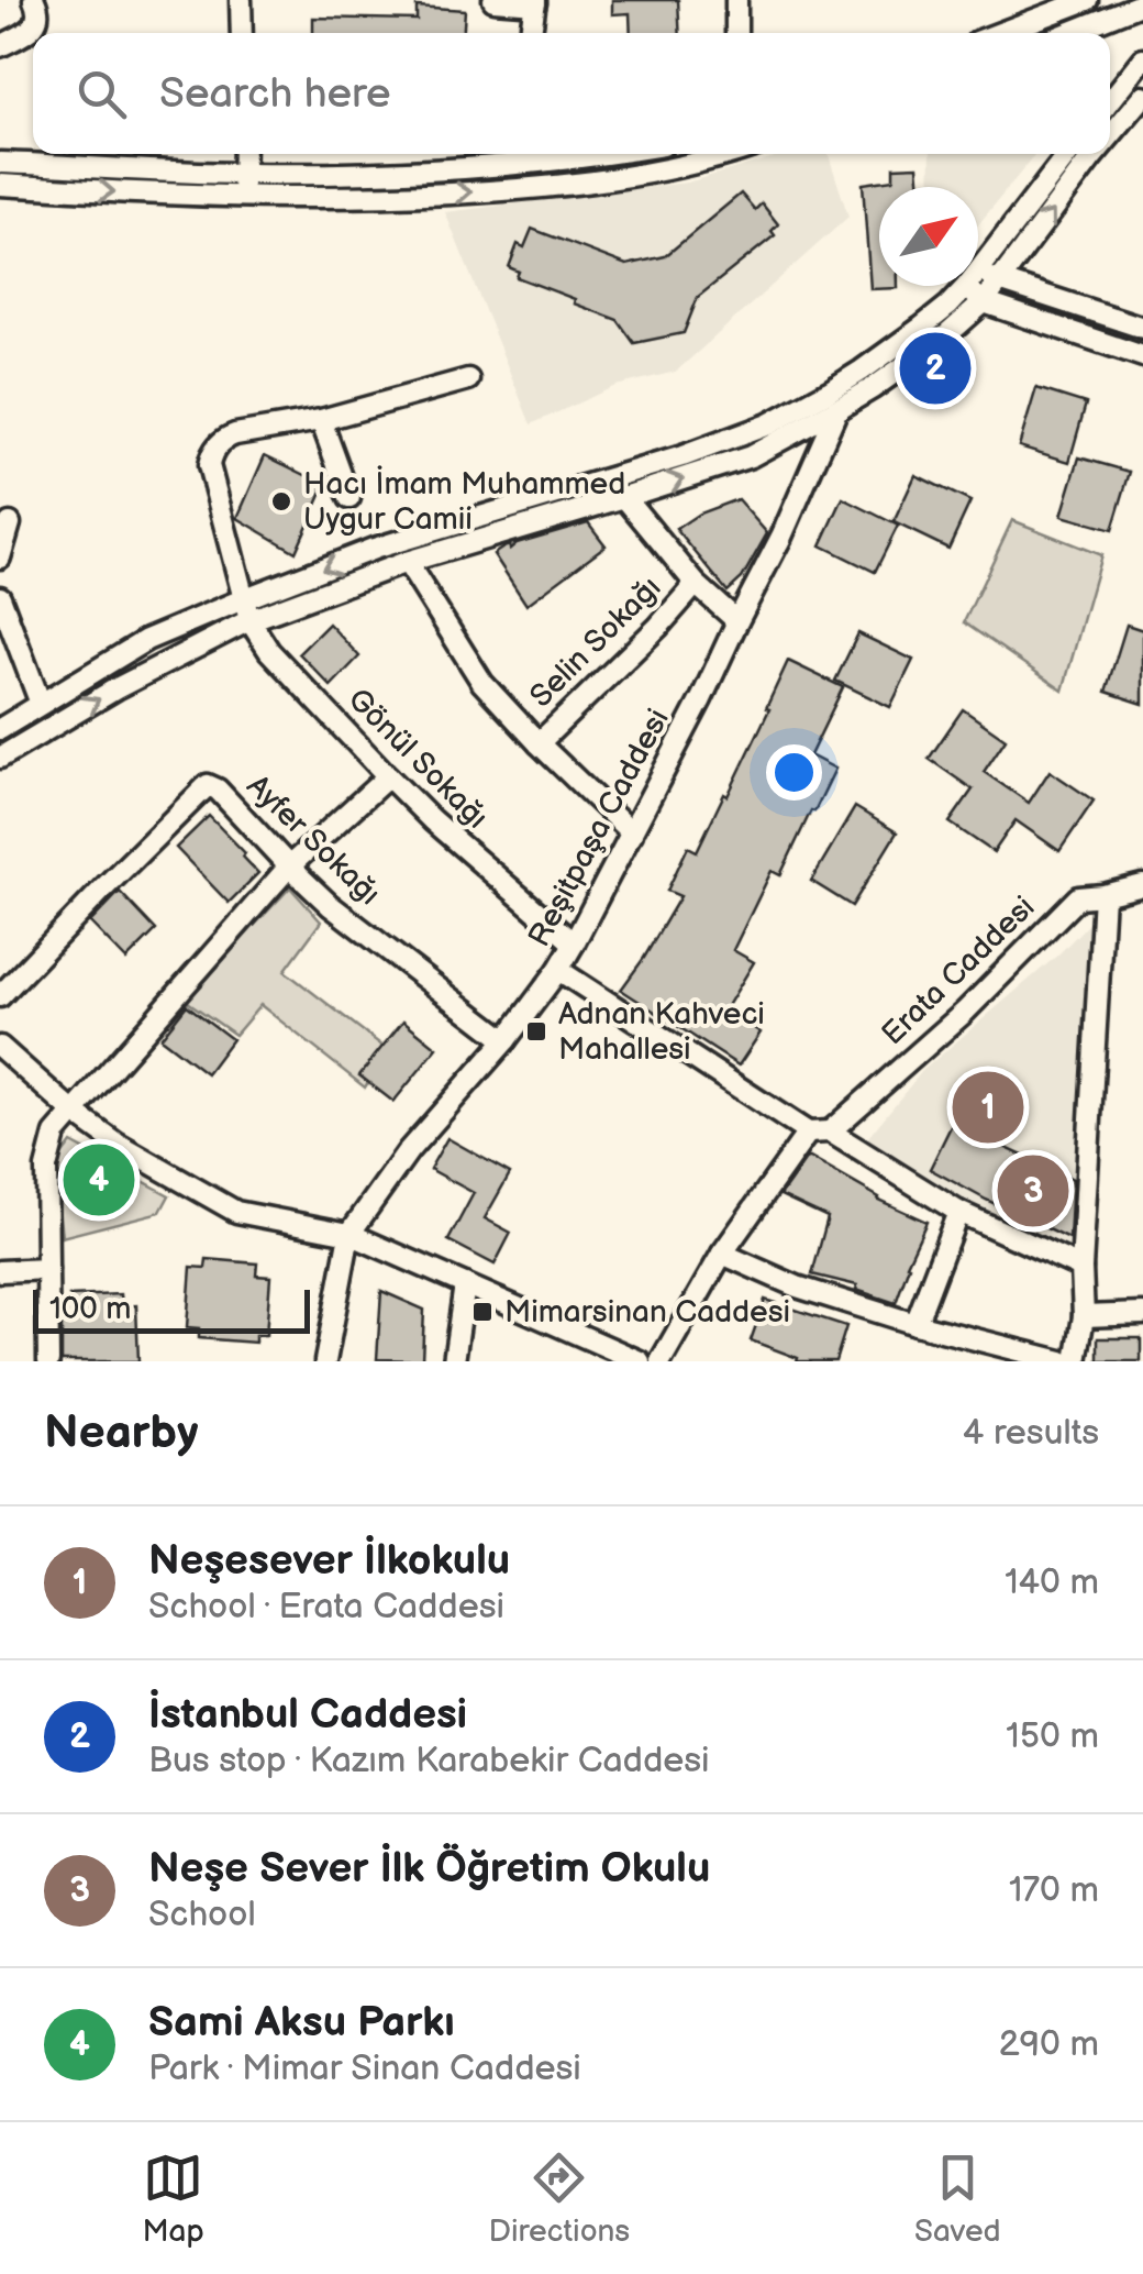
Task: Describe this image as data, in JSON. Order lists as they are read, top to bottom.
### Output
{
  "streets": {
    "street": [
      "Selin Sokağı",
      "Gönül Sokağı",
      "Reşitpaşa Caddesi",
      "Ayfer Sokağı",
      "Erata Caddesi"
    ]
  },
  "crossings": [
    ["Gönül Sokağı", "Reşitpaşa Caddesi"],
    ["Reşitpaşa Caddesi", "Ayfer Sokağı"]
  ],
  "places": {
    "other": ["Hacı İmam Muhammed Uygur Camii"],
    "transit": ["Adnan Kahveci Mahallesi", "Mimarsinan Caddesi"]
  },
  "scale_bar": "100 m",
  "north": "top right",
  "page": {
    "search": "Search here",
    "pins": [
      "2",
      "1",
      "4",
      "3"
    ],
    "scale": "100 m",
    "heading": ["Nearby", "4 results"],
    "list": [
      {
        "mark": "1",
        "name": "Neşesever İlkokulu",
        "note": "School · Erata Caddesi",
        "value": "140 m"
      },
      {
        "mark": "2",
        "name": "İstanbul Caddesi",
        "note": "Bus stop · Kazım Karabekir Caddesi",
        "value": "150 m"
      },
      {
        "mark": "3",
        "name": "Neşe Sever İlk Öğretim Okulu",
        "note": "School",
        "value": "170 m"
      },
      {
        "mark": "4",
        "name": "Sami Aksu Parkı",
        "note": "Park · Mimar Sinan Caddesi",
        "value": "290 m"
      }
    ],
    "nav": ["Map", "Directions", "Saved"]
  }
}
